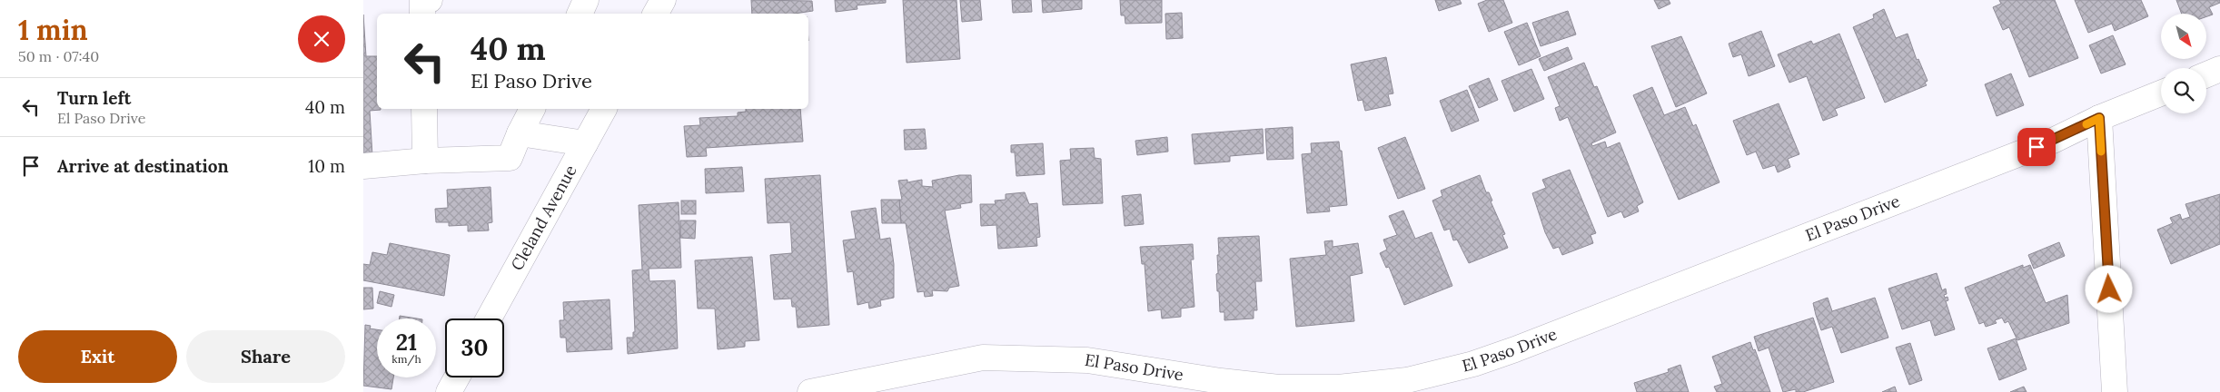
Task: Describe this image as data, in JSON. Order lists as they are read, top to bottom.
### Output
{
  "streets": {
    "street": ["Cleland Avenue", "El Paso Drive"]
  },
  "north": "bottom right",
  "page": {
    "heading": ["1 min", "50 m · 07:40"],
    "turn": ["40 m", "El Paso Drive"],
    "list": [
      {
        "name": "Turn left",
        "note": "El Paso Drive",
        "value": "40 m"
      },
      {
        "name": "Arrive at destination",
        "value": "10 m"
      }
    ],
    "speed": "21 km/h",
    "limit": "30",
    "buttons": ["Exit", "Share"]
  }
}
